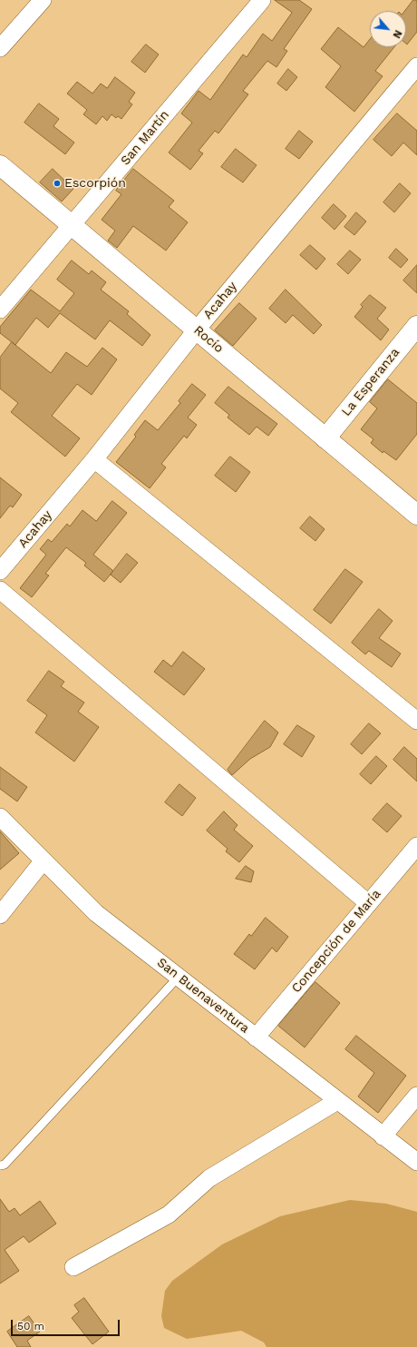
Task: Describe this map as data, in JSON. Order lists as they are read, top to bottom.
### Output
{
  "streets": {
    "main road": ["Rocío", "La Esperanza"],
    "street": [
      "San Martín",
      "Acahay",
      "Concepción de María",
      "San Buenaventura"
    ]
  },
  "crossings": [
    ["San Martín", "Rocío"],
    ["Acahay", "Rocío"],
    ["Rocío", "La Esperanza"],
    ["Concepción de María", "San Buenaventura"]
  ],
  "places": ["Escorpión"],
  "scale_bar": "50 m",
  "north": "bottom right"
}
